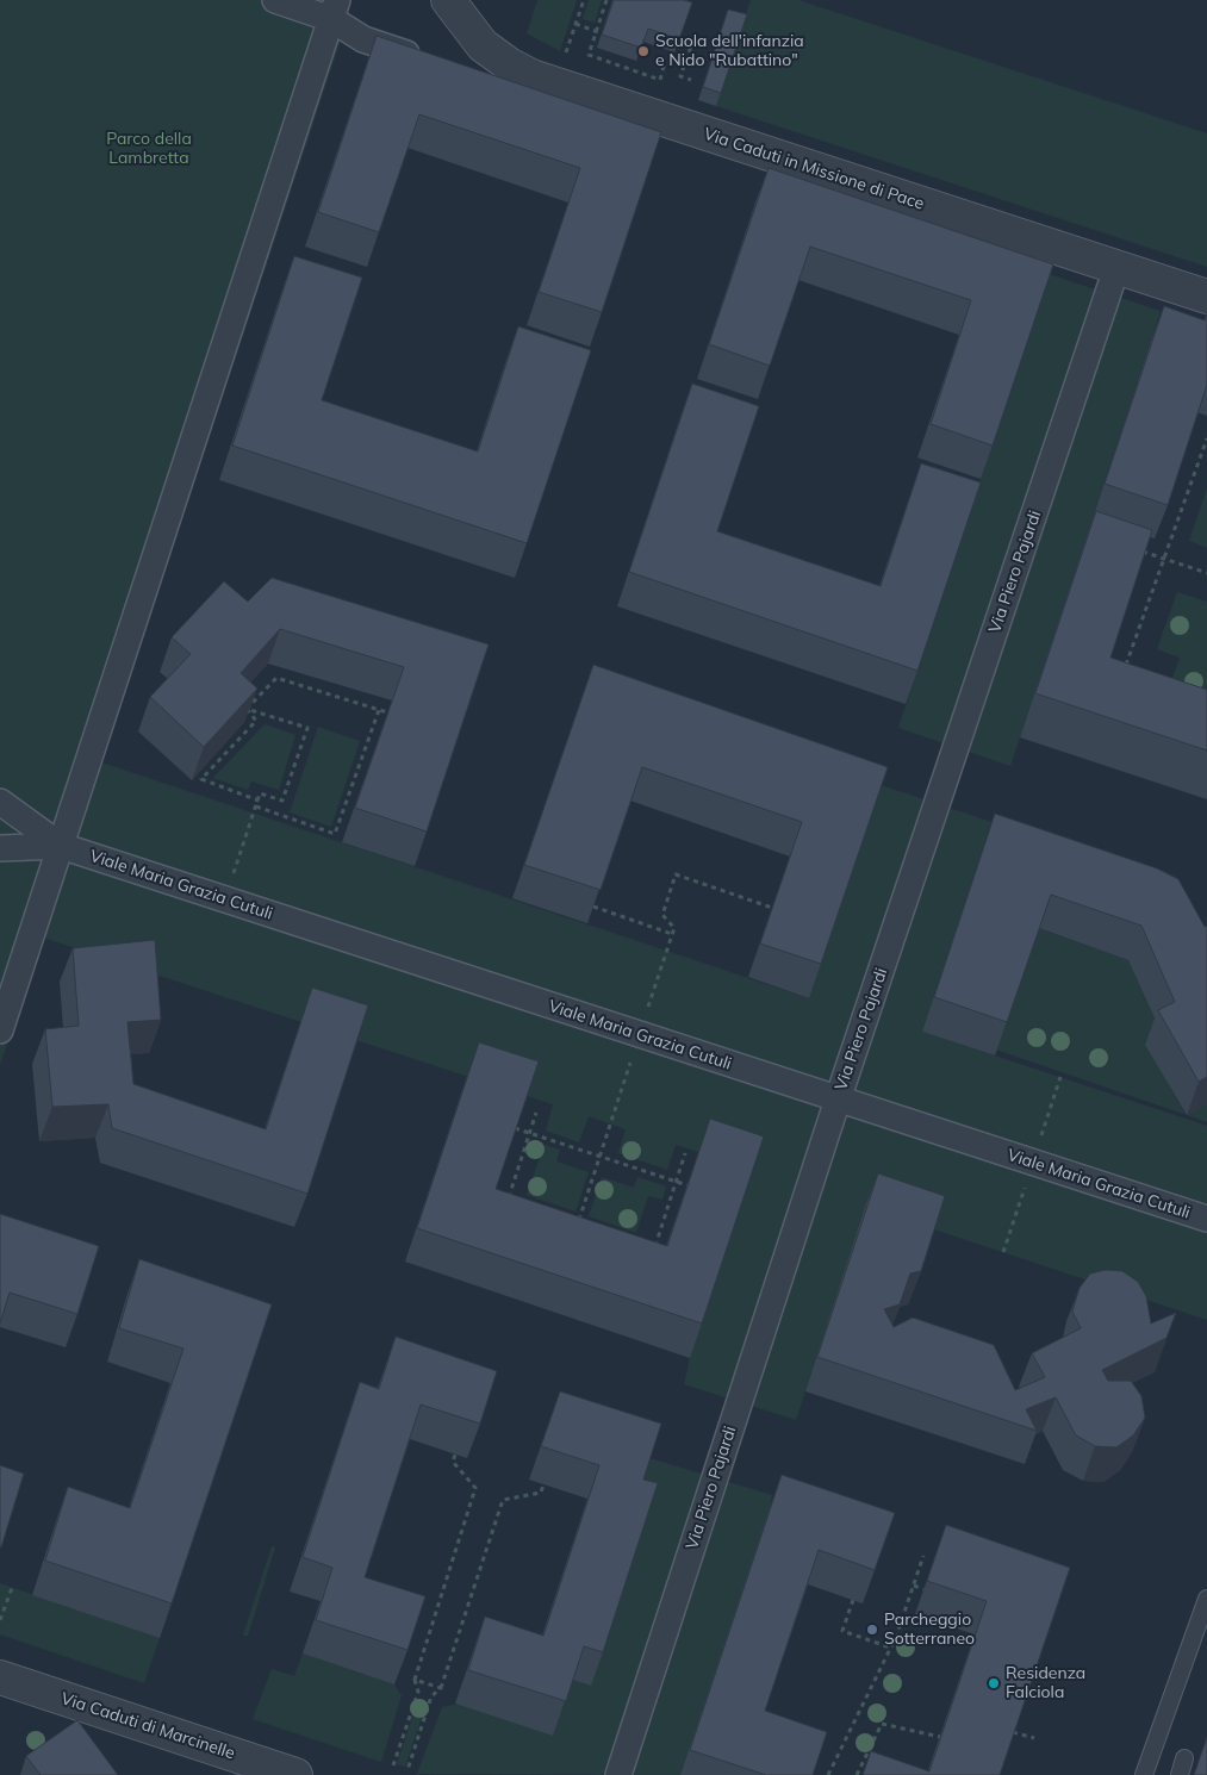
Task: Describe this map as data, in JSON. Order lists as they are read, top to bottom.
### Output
{
  "streets": {
    "street": [
      "Via Caduti in Missione di Pace",
      "Via Piero Pajardi",
      "Viale Maria Grazia Cutuli",
      "Via Caduti di Marcinelle"
    ]
  },
  "crossings": [
    ["Via Piero Pajardi", "Viale Maria Grazia Cutuli"]
  ],
  "parks": ["Parco della Lambretta"],
  "places": ["Scuola dell'infanzia e Nido \"Rubattino\"", "Parcheggio Sotterraneo", "Residenza Falciola"]
}
